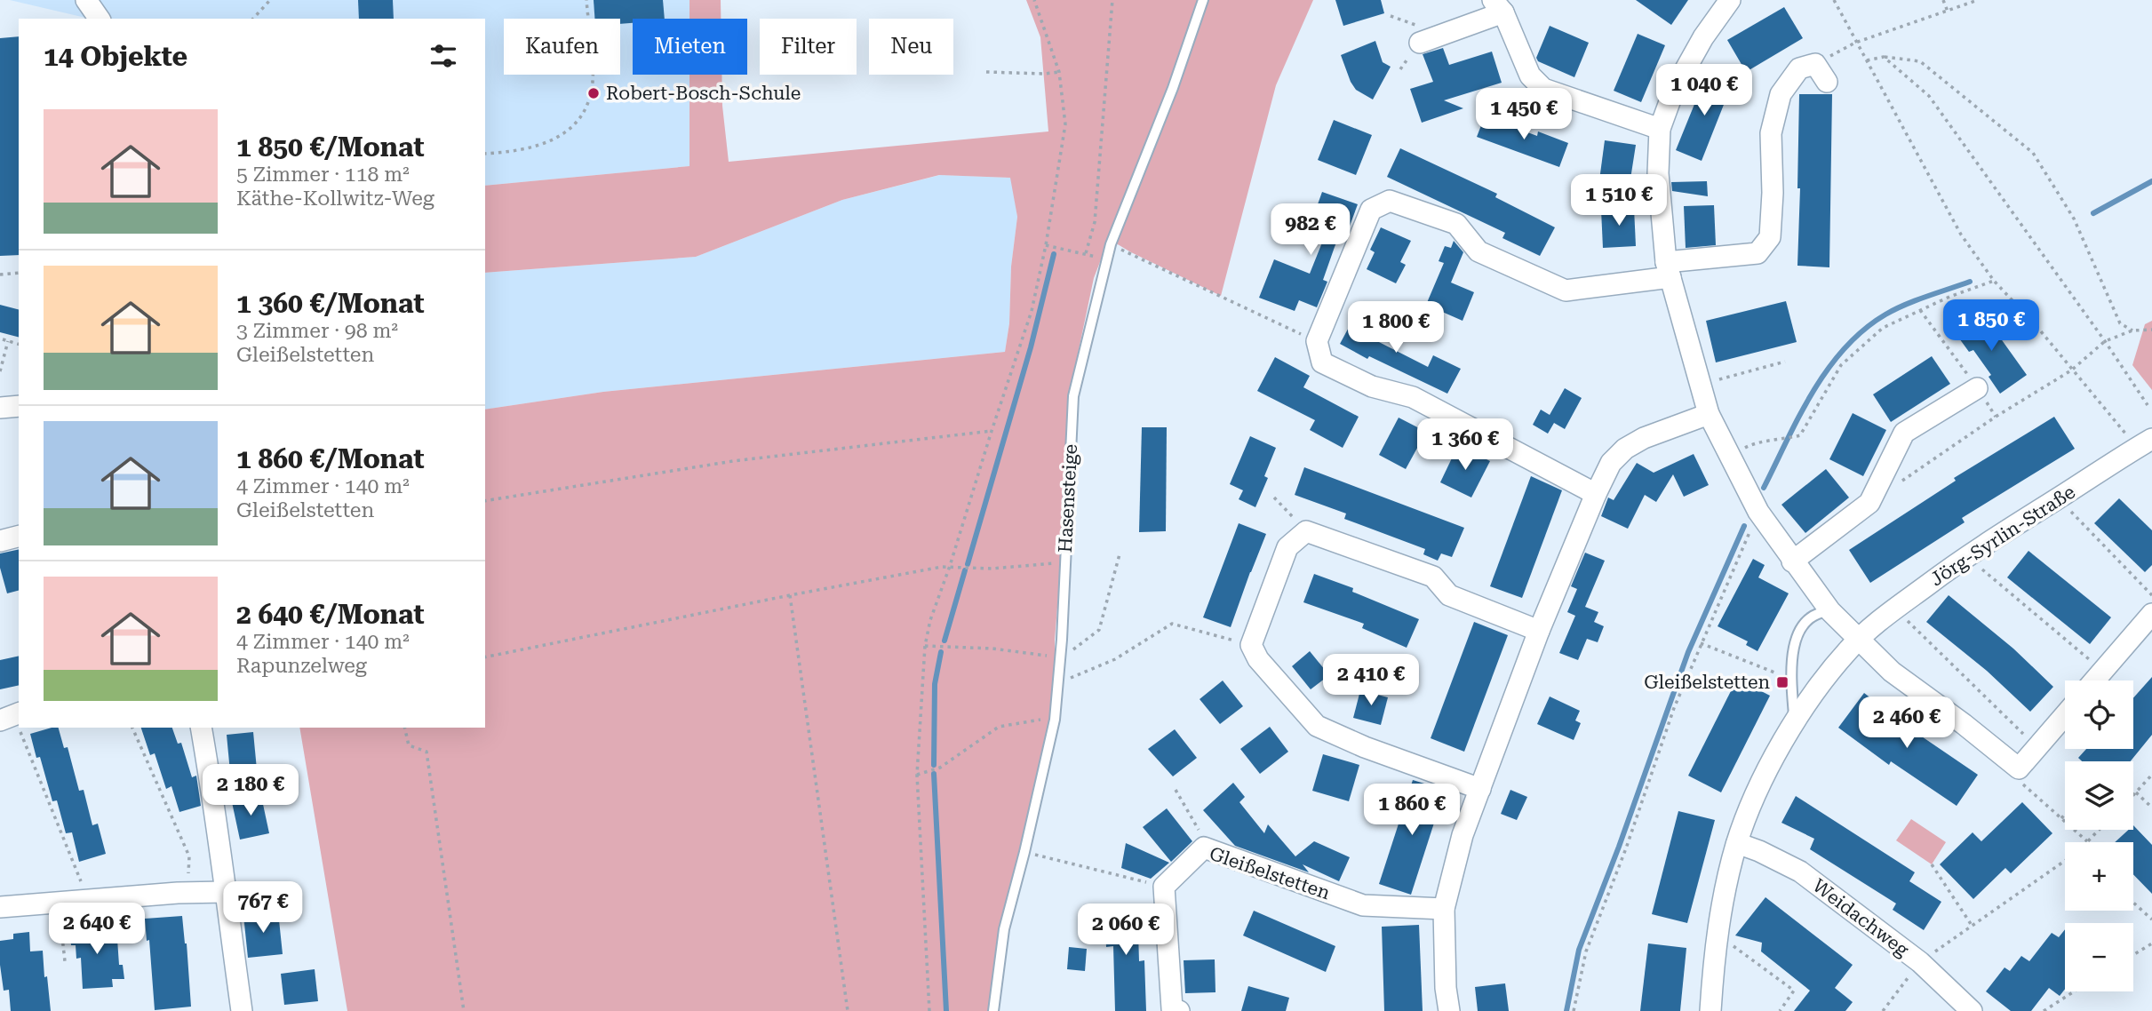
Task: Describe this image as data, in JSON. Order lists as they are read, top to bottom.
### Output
{
  "streets": {
    "street": ["Jörg-Syrlin-Straße", "Gleißelstetten", "Weidachweg"],
    "lane": ["Hasensteige"]
  },
  "crossings": [
    ["Jörg-Syrlin-Straße", "Weidachweg"]
  ],
  "places": {
    "other": ["Robert-Bosch-Schule"],
    "transit": ["Gleißelstetten"]
  },
  "page": {
    "chip": [
      "Kaufen",
      "Mieten",
      "Filter",
      "Neu"
    ],
    "heading": "14 Objekte",
    "price": [
      "1 040 €",
      "1 450 €",
      "1 510 €",
      "982 €",
      "1 850 €",
      "1 800 €",
      "1 360 €",
      "2 410 €",
      "2 460 €",
      "2 180 €",
      "1 860 €",
      "767 €",
      "2 640 €",
      "2 060 €"
    ],
    "list": [
      {
        "name": "1 850 €/Monat",
        "note": "5 Zimmer · 118 m² · Käthe-Kollwitz-Weg"
      },
      {
        "name": "1 360 €/Monat",
        "note": "3 Zimmer · 98 m² · Gleißelstetten"
      },
      {
        "name": "1 860 €/Monat",
        "note": "4 Zimmer · 140 m² · Gleißelstetten"
      },
      {
        "name": "2 640 €/Monat",
        "note": "4 Zimmer · 140 m² · Rapunzelweg"
      }
    ],
    "map_buttons": ["+", "−"]
  }
}
